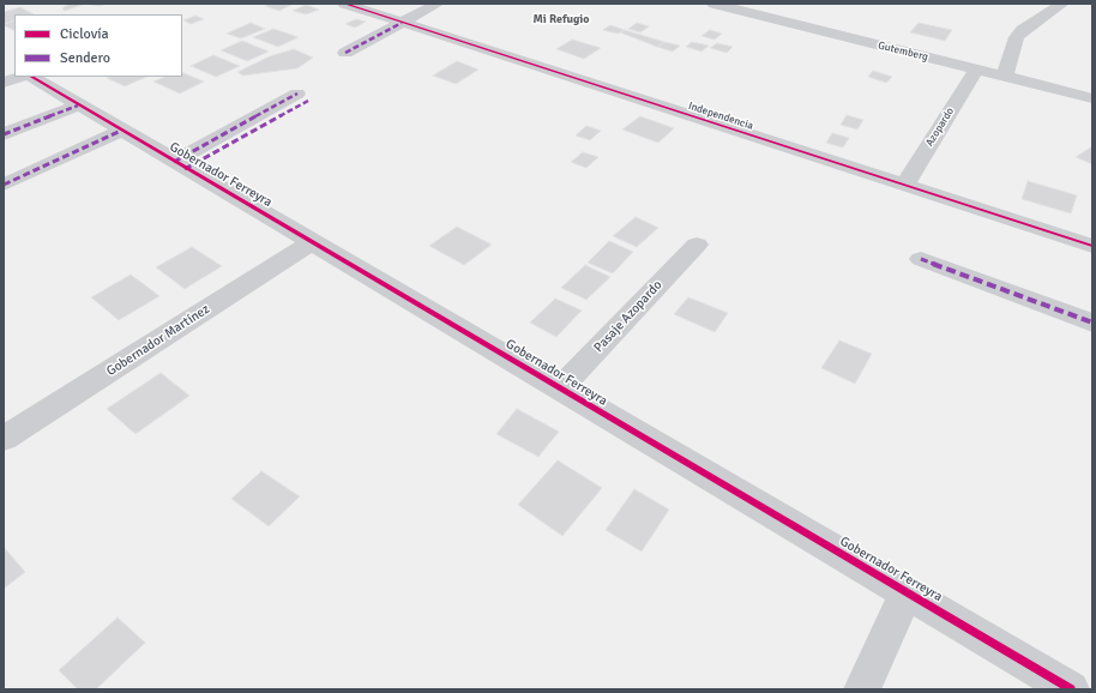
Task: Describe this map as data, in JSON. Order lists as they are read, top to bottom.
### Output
{
  "streets": {
    "street": [
      "Gutemberg",
      "Independencia",
      "Azopardo",
      "Gobernador Ferreyra",
      "Pasaje Azopardo",
      "Gobernador Martínez"
    ]
  },
  "crossings": [
    ["Gutemberg", "Azopardo"],
    ["Independencia", "Azopardo"],
    ["Gobernador Ferreyra", "Pasaje Azopardo"],
    ["Gobernador Ferreyra", "Gobernador Martínez"]
  ],
  "districts": ["Mi Refugio"],
  "legend": ["Ciclovía", "Sendero"]
}
